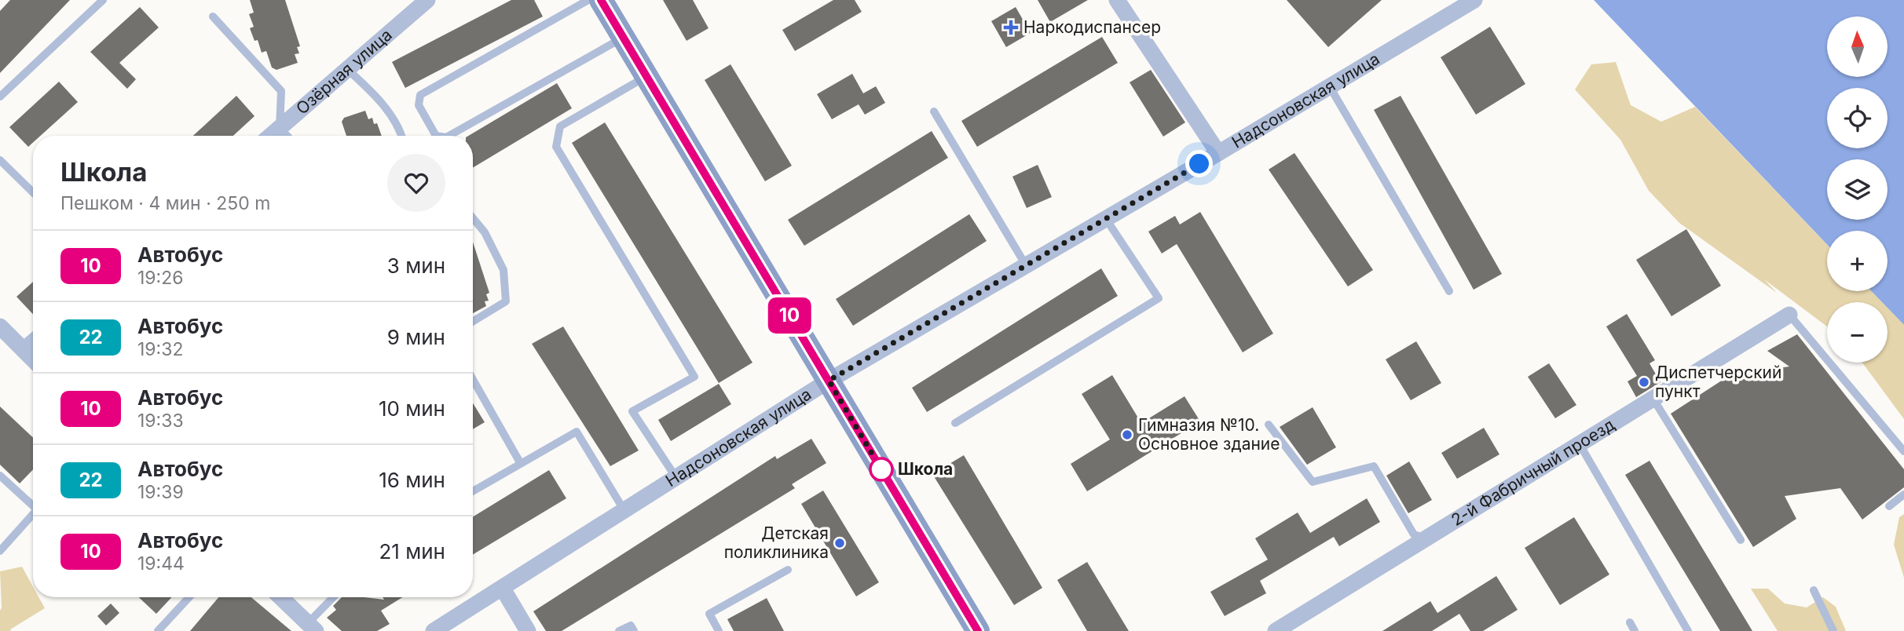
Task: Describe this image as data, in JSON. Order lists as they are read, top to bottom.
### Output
{
  "streets": {
    "street": ["Озёрная улица", "Надсоновская улица", "2-й Фабричный проезд"]
  },
  "places": {
    "health": ["Наркодиспансер"],
    "other": [
      "Диспетчерский пункт",
      "Гимназия №10. Основное здание",
      "Школа",
      "Детская поликлиника"
    ]
  },
  "lines": ["bus line 10"],
  "north": "top",
  "page": {
    "on_map": "10",
    "map_buttons": ["+", "−"],
    "heading": ["Школа", "Пешком · 4 мин · 250 m"],
    "list": [
      {
        "mark": "10",
        "name": "Автобус",
        "note": "19:26",
        "value": "3 мин"
      },
      {
        "mark": "22",
        "name": "Автобус",
        "note": "19:32",
        "value": "9 мин"
      },
      {
        "mark": "10",
        "name": "Автобус",
        "note": "19:33",
        "value": "10 мин"
      },
      {
        "mark": "22",
        "name": "Автобус",
        "note": "19:39",
        "value": "16 мин"
      },
      {
        "mark": "10",
        "name": "Автобус",
        "note": "19:44",
        "value": "21 мин"
      }
    ]
  }
}
